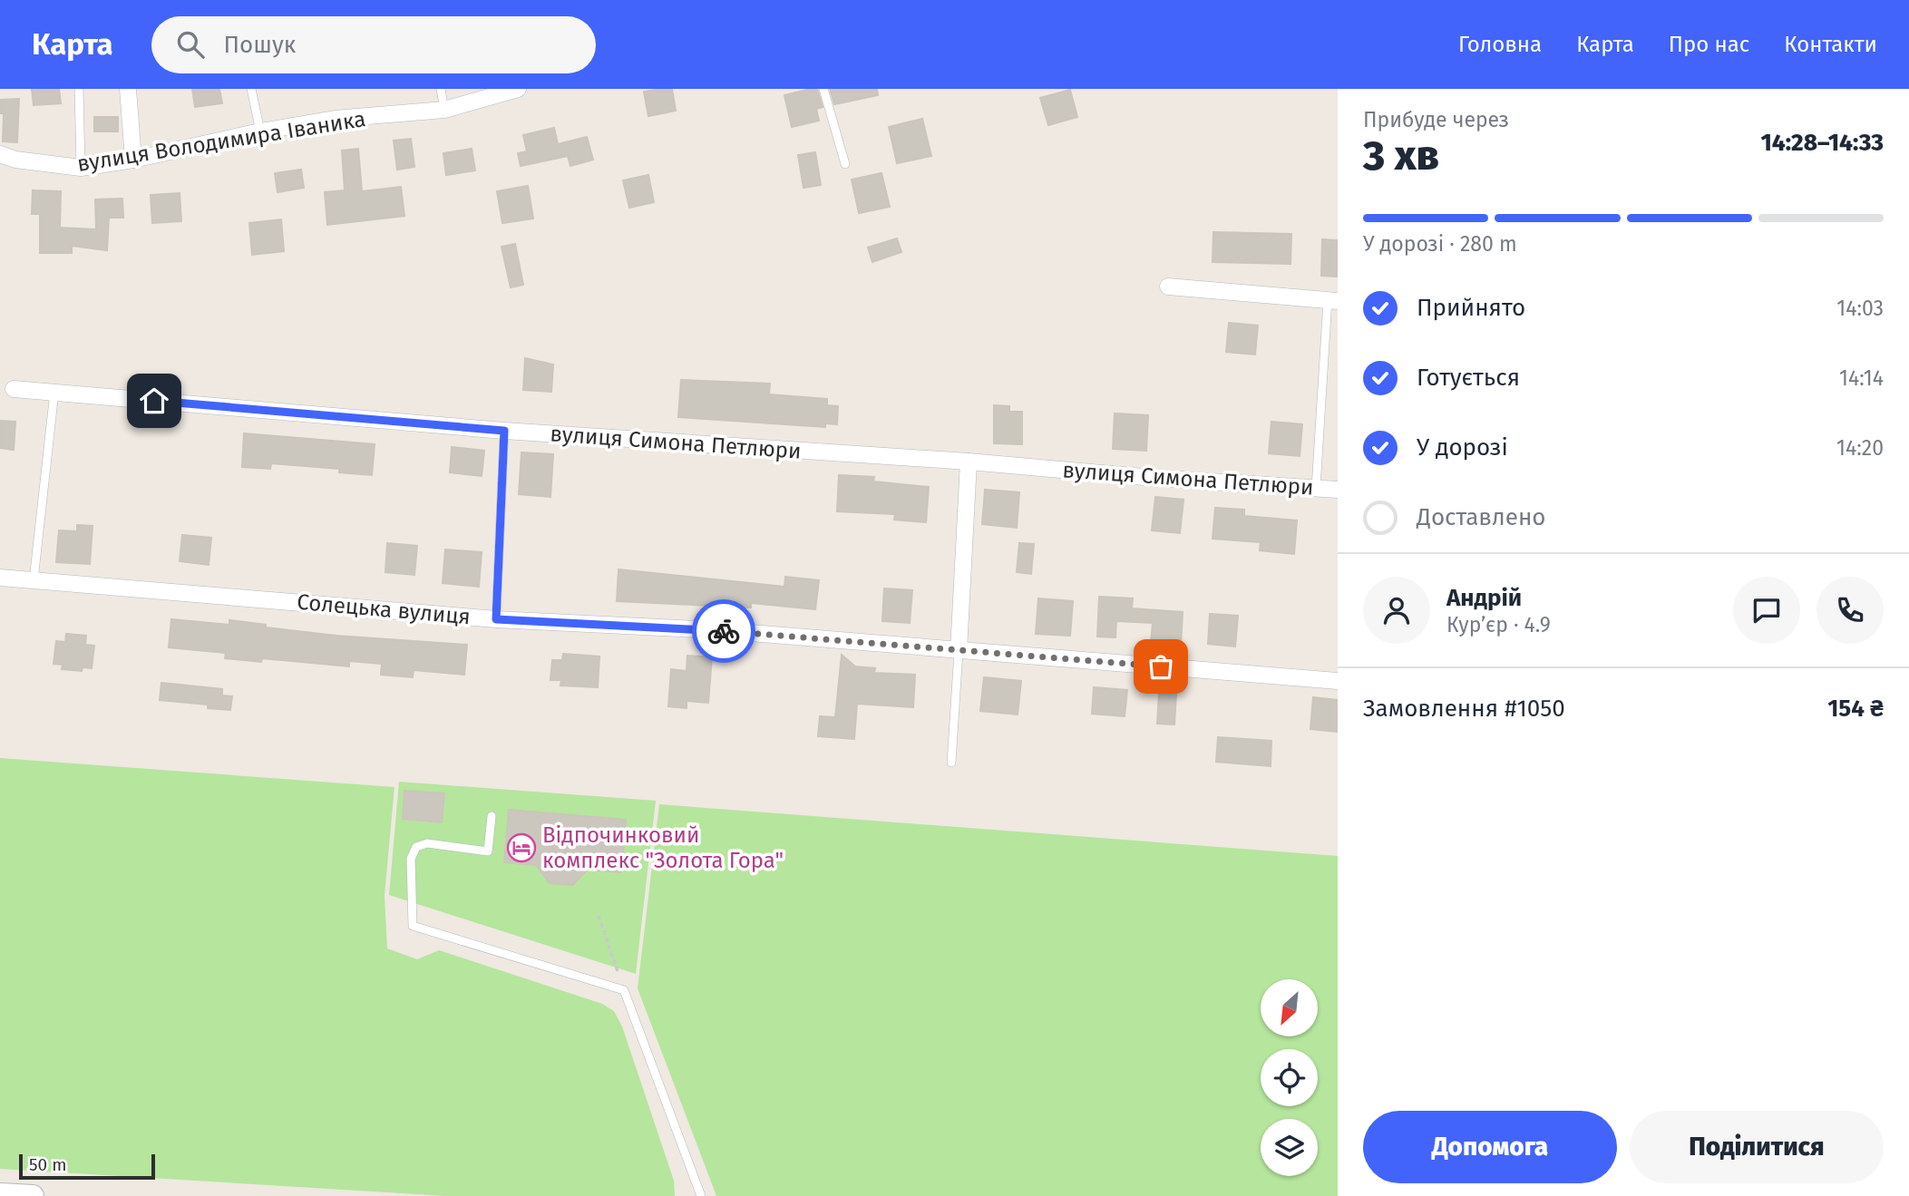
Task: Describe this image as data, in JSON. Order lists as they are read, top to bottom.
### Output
{
  "streets": {
    "street": ["вулиця Володимира Іваника", "вулиця Симона Петлюри", "Солецька вулиця"]
  },
  "places": {
    "hotel": ["Відпочинковий комплекс \"Золота Гора\""]
  },
  "scale_bar": "50 m",
  "north": "bottom left",
  "page": {
    "header": "Карта",
    "search": "Пошук",
    "nav": [
      "Головна",
      "Карта",
      "Про нас",
      "Контакти"
    ],
    "heading": ["3 хв", "Прибуде через", "14:28–14:33"],
    "panel": [
      "Андрій",
      "Кур’єр · 4.9",
      "Замовлення #1050",
      "154 ₴"
    ],
    "bar": "У дорозі · 280 m",
    "list": [
      ["Прийнято", "14:03"],
      ["Готується", "14:14"],
      ["У дорозі", "14:20"],
      "Доставлено"
    ],
    "buttons": ["Допомога", "Поділитися"],
    "scale": "50 m"
  }
}
